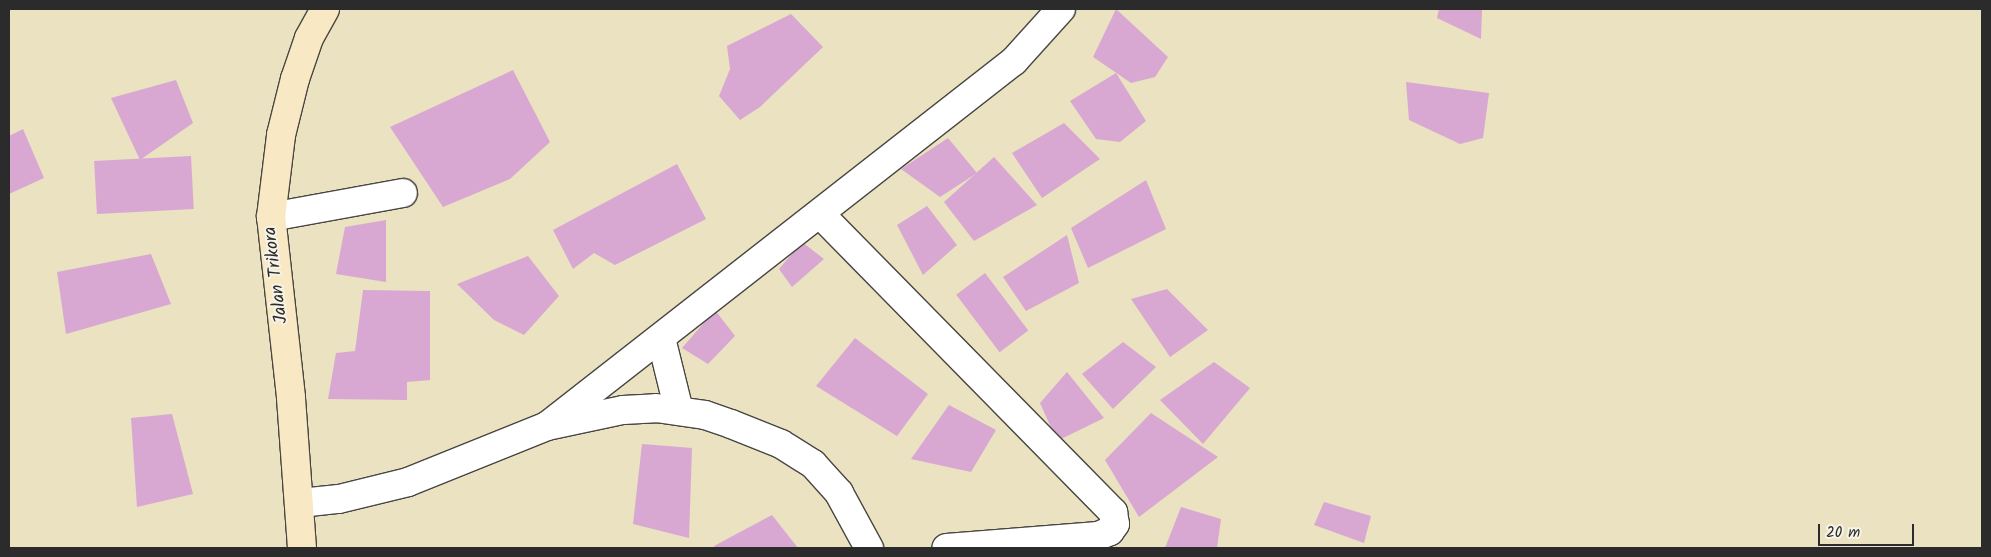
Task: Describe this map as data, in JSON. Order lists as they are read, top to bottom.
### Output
{
  "streets": {
    "street": ["Jalan Trikora"]
  },
  "scale_bar": "20 m"
}
